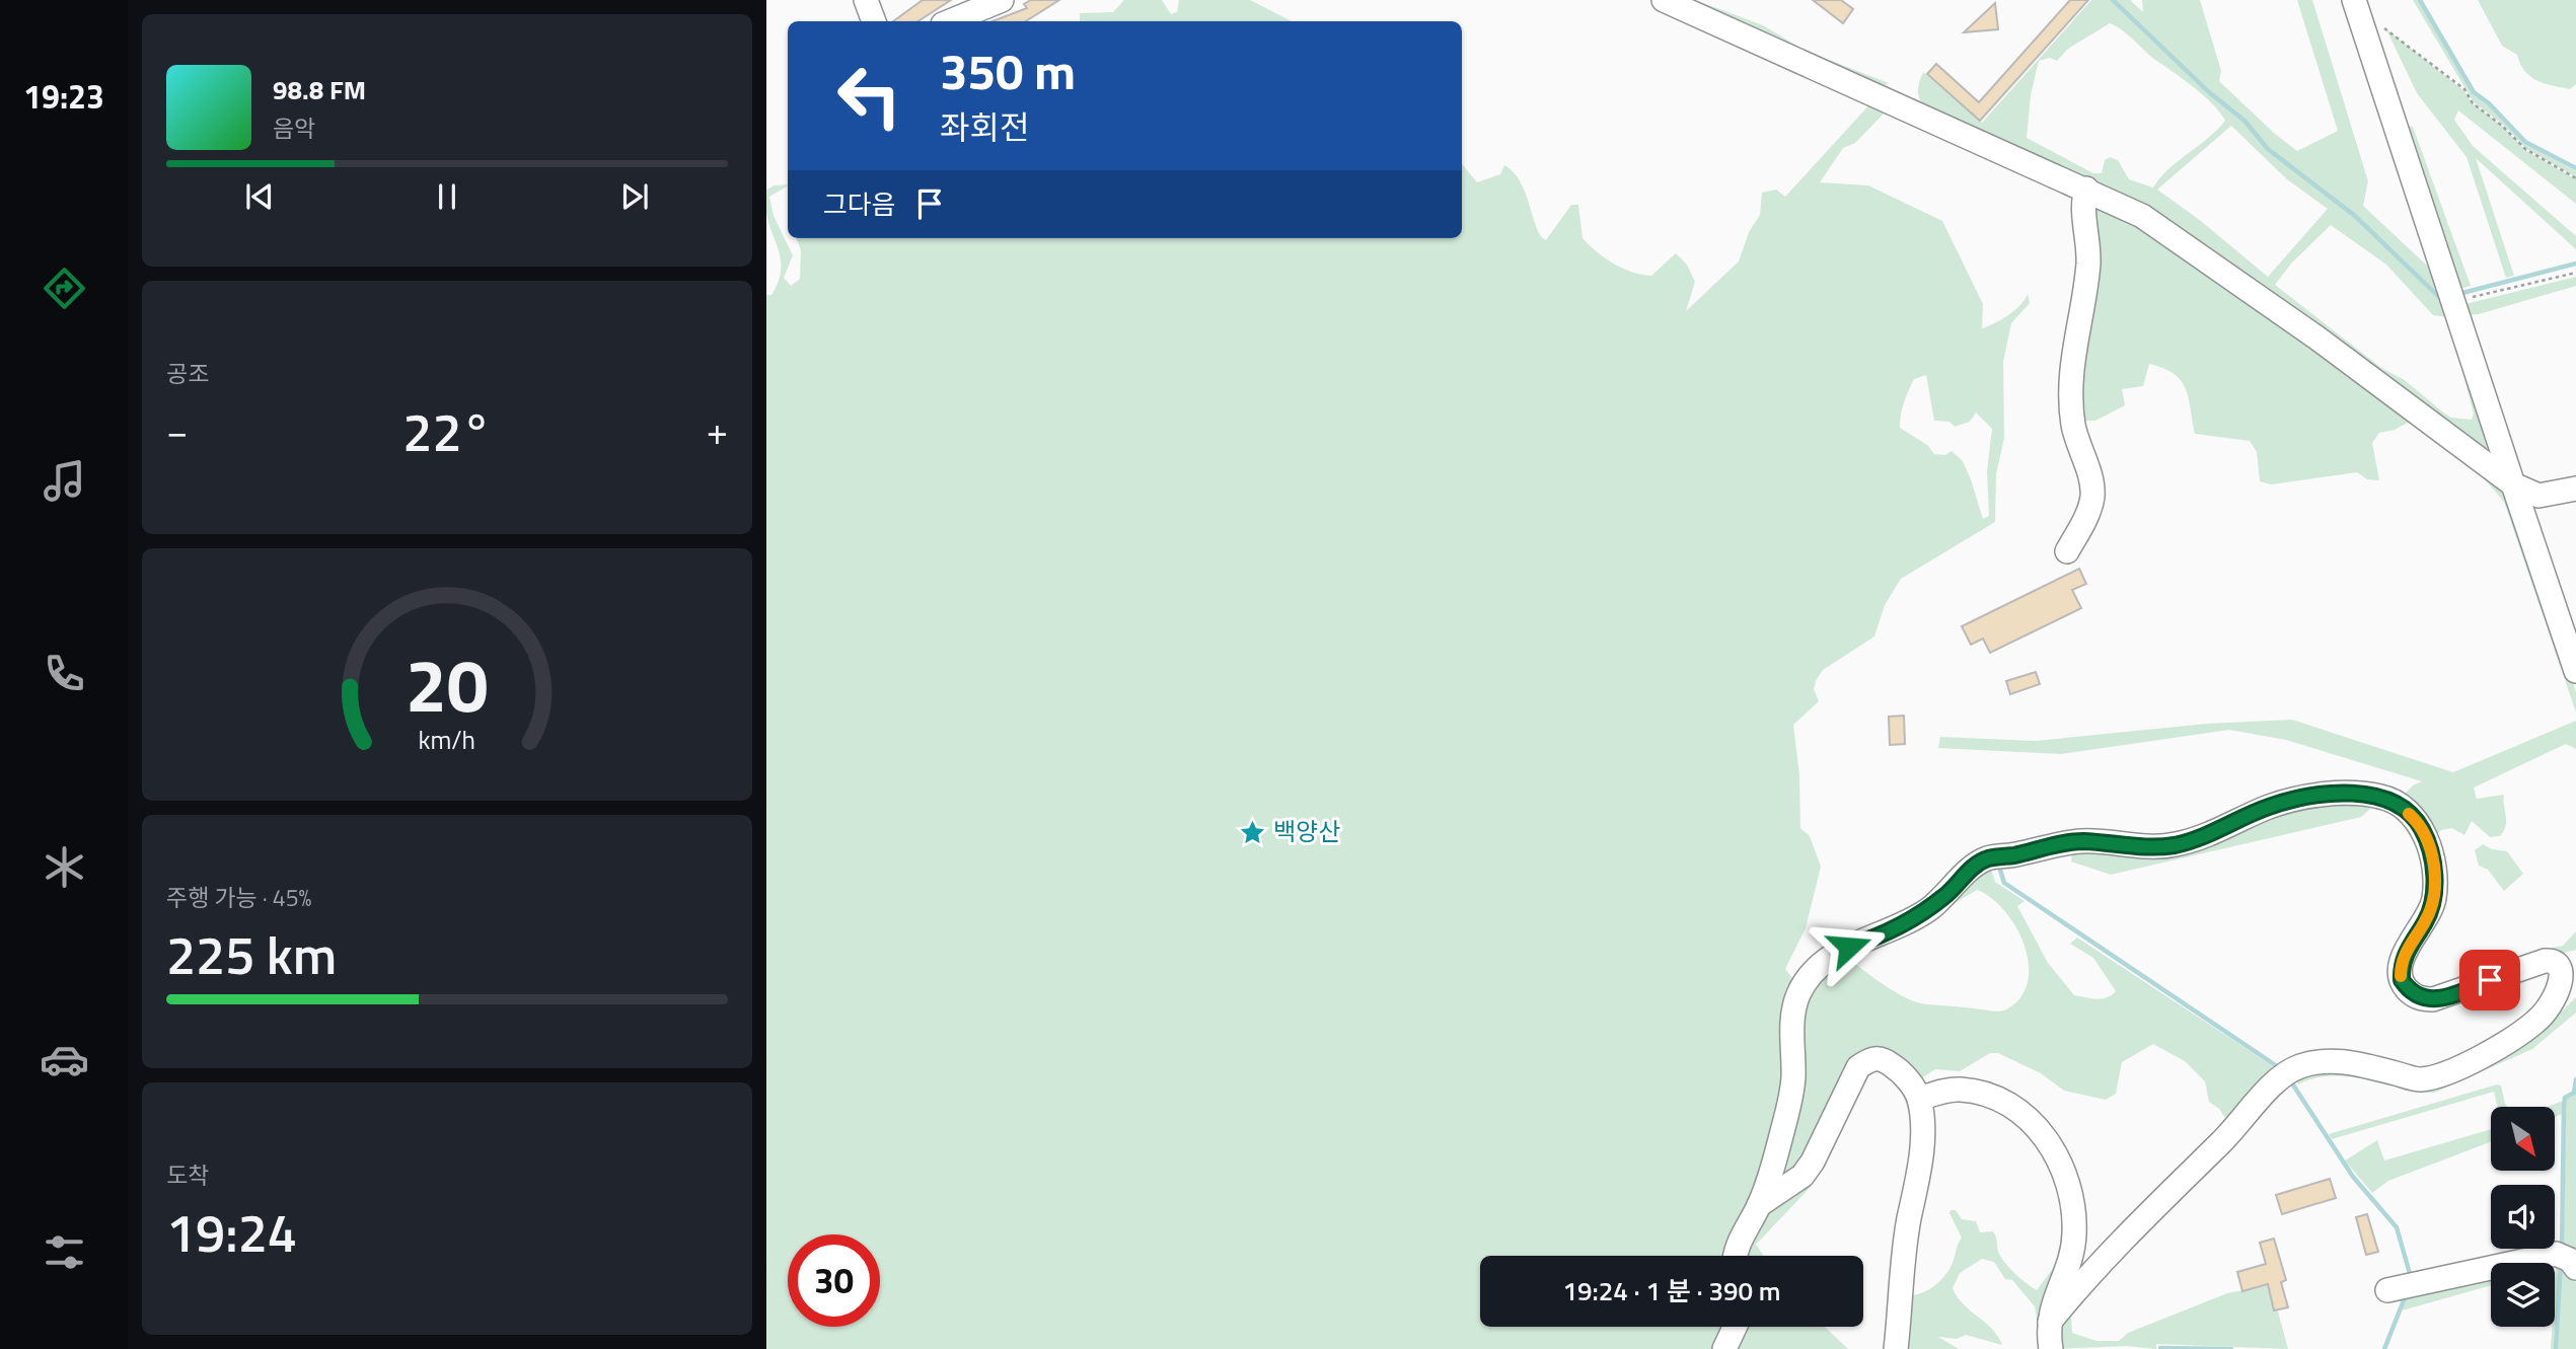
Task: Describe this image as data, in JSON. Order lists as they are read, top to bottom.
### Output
{
  "places": {
    "place": ["백양산"]
  },
  "north": "bottom right",
  "page": {
    "tabs": "19:23",
    "turn": ["350 m", "좌회전"],
    "song": ["98.8 FM", "음악"],
    "then": "그다음",
    "tile": [
      "공조",
      ["주행 가능 · 45%", "225 km"],
      ["도착", "19:24"]
    ],
    "heat": ["−", "22°", "+"],
    "limit": "30",
    "trip": "19:24 · 1 분 · 390 m",
    "gauge": ["20", "km/h"]
  }
}
